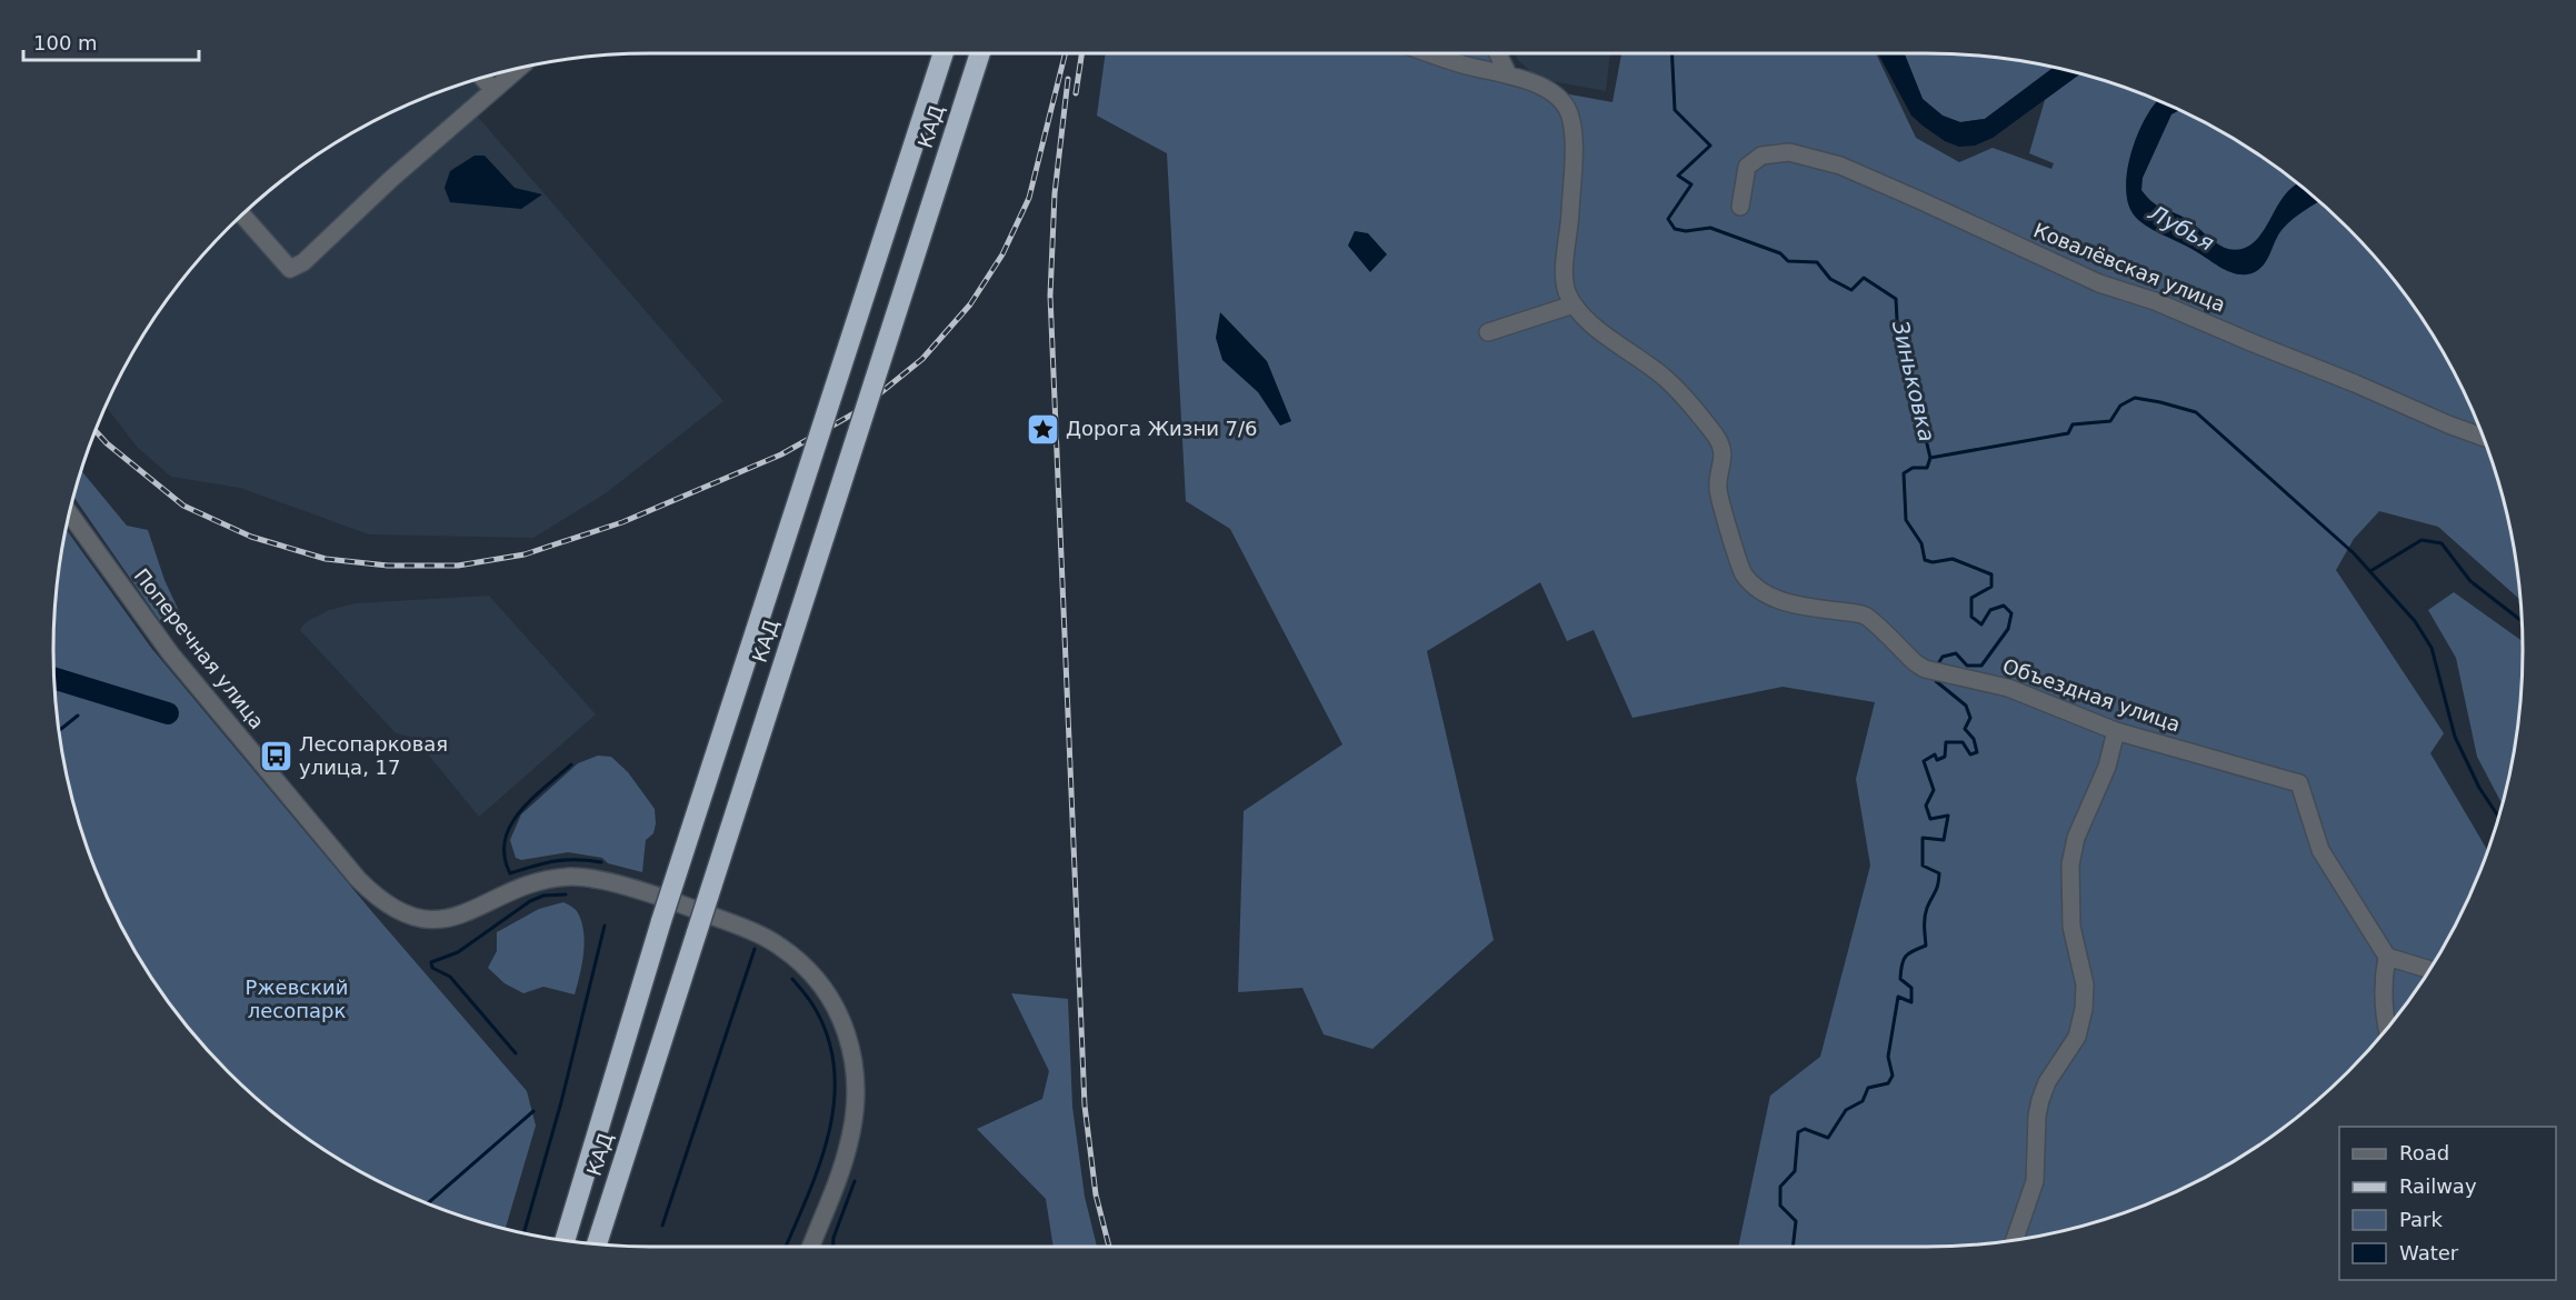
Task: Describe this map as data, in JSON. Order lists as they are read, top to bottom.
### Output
{
  "streets": {
    "highway": ["КАД"],
    "street": ["Ковалёвская улица", "Поперечная улица", "Объездная улица"]
  },
  "water": ["Лубья", "Зиньковка"],
  "parks": ["Ржевский лесопарк"],
  "places": {
    "place": ["Дорога Жизни 7/6"],
    "bus stop": ["Лесопарковая улица, 17"]
  },
  "legend": [
    "Road",
    "Railway",
    "Park",
    "Water"
  ],
  "scale_bar": "100 m"
}
